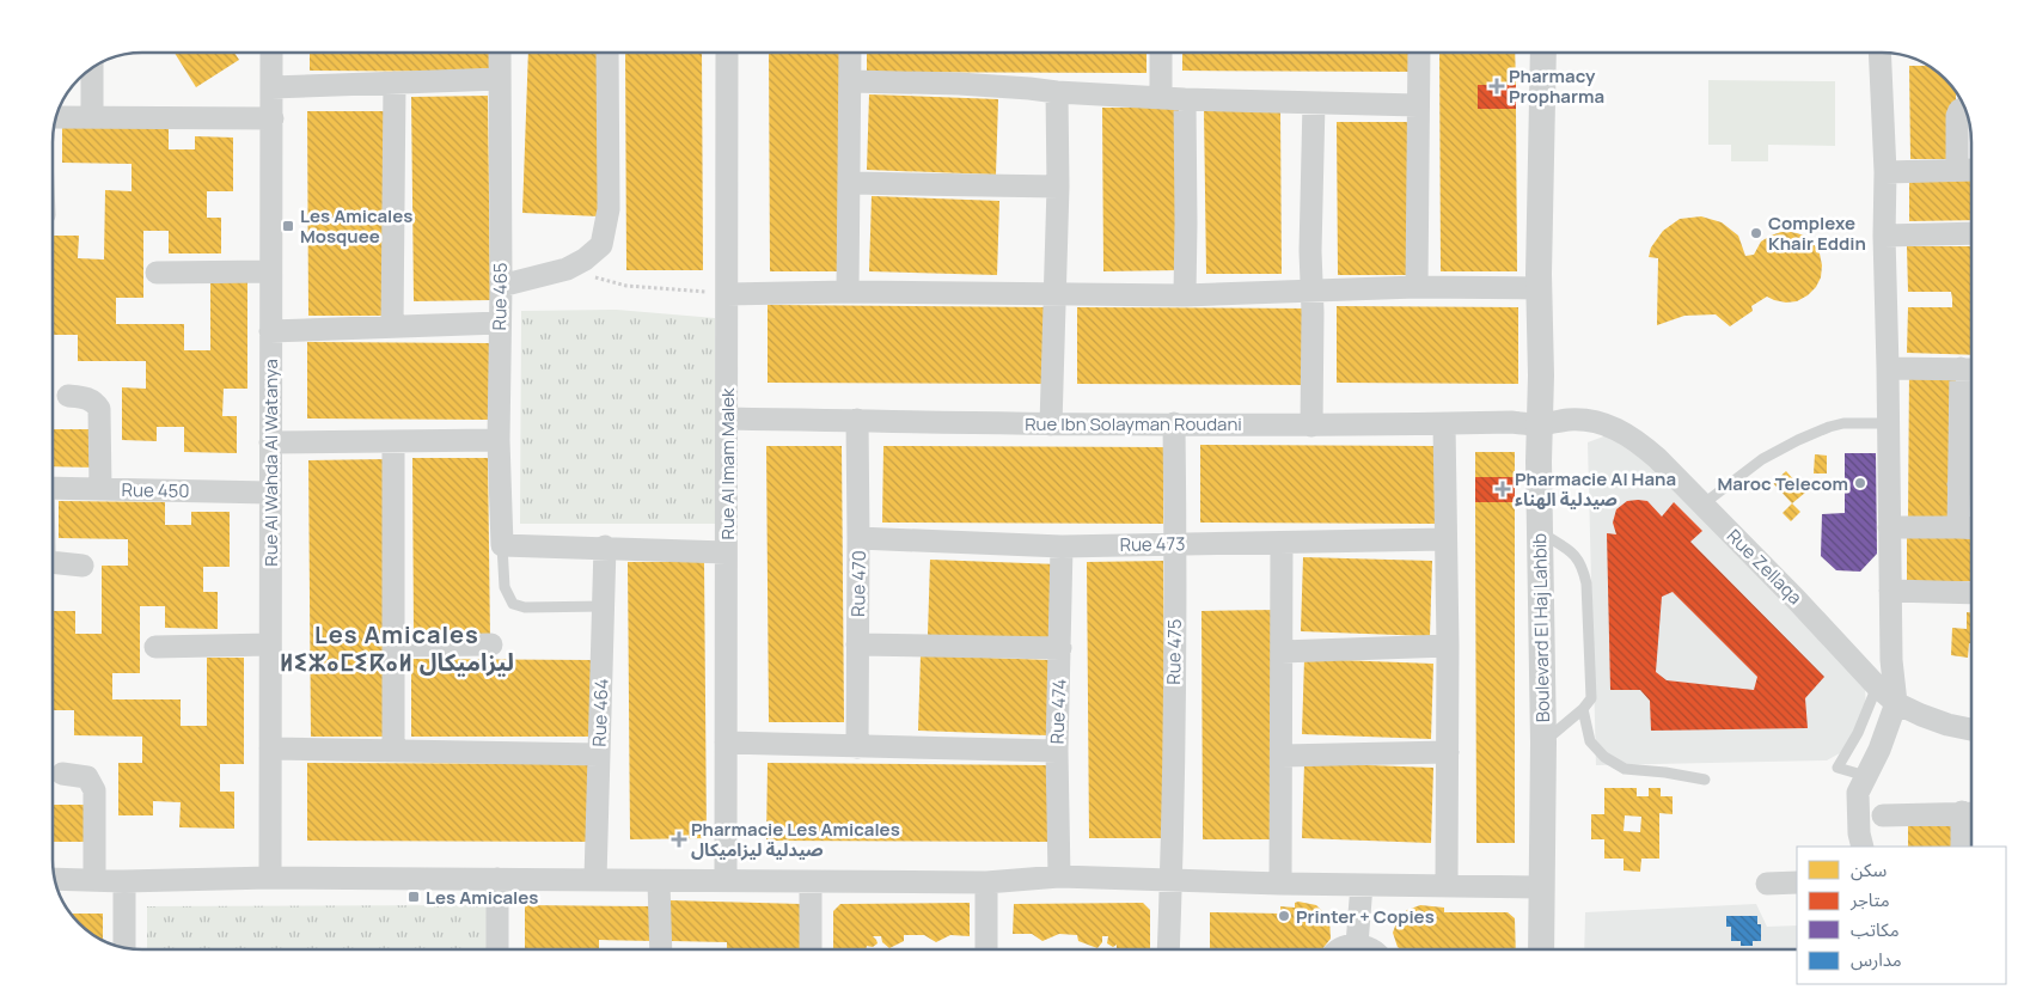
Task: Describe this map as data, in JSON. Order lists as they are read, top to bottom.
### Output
{
  "streets": {
    "street": [
      "Rue 465",
      "Rue Ibn Solayman Roudani",
      "Rue Al Wahda Al Watanya",
      "Rue Al Imam Malek",
      "Rue 450",
      "Rue 473",
      "Rue Zellaqa",
      "Rue 470",
      "Boulevard El Haj Lahbib",
      "Rue 475",
      "Rue 474",
      "Rue 464"
    ]
  },
  "crossings": [
    ["Rue Ibn Solayman Roudani", "Rue Al Imam Malek"],
    ["Rue Ibn Solayman Roudani", "Rue Zellaqa"],
    ["Rue Ibn Solayman Roudani", "Rue 470"],
    ["Rue Ibn Solayman Roudani", "Boulevard El Haj Lahbib"],
    ["Rue Ibn Solayman Roudani", "Rue 475"],
    ["Rue Al Wahda Al Watanya", "Rue 450"],
    ["Rue 473", "Rue 470"],
    ["Rue 473", "Rue 475"],
    ["Rue 473", "Rue 474"],
    ["Rue Zellaqa", "Boulevard El Haj Lahbib"]
  ],
  "districts": ["Les Amicales ⵍⵉⵣⴰⵎⵉⴽⴰⵍ ليزاميكال"],
  "places": {
    "health": ["Pharmacy Propharma", "Pharmacie Al Hana صيدلية الهناء", "Pharmacie Les Amicales صيدلية ليزاميكال"],
    "transit": ["Les Amicales Mosquee", "Les Amicales"],
    "other": ["Complexe Khair Eddin", "Maroc Telecom", "Printer + Copies"]
  },
  "legend": [
    "سكن",
    "متاجر",
    "مكاتب",
    "مدارس"
  ]
}
